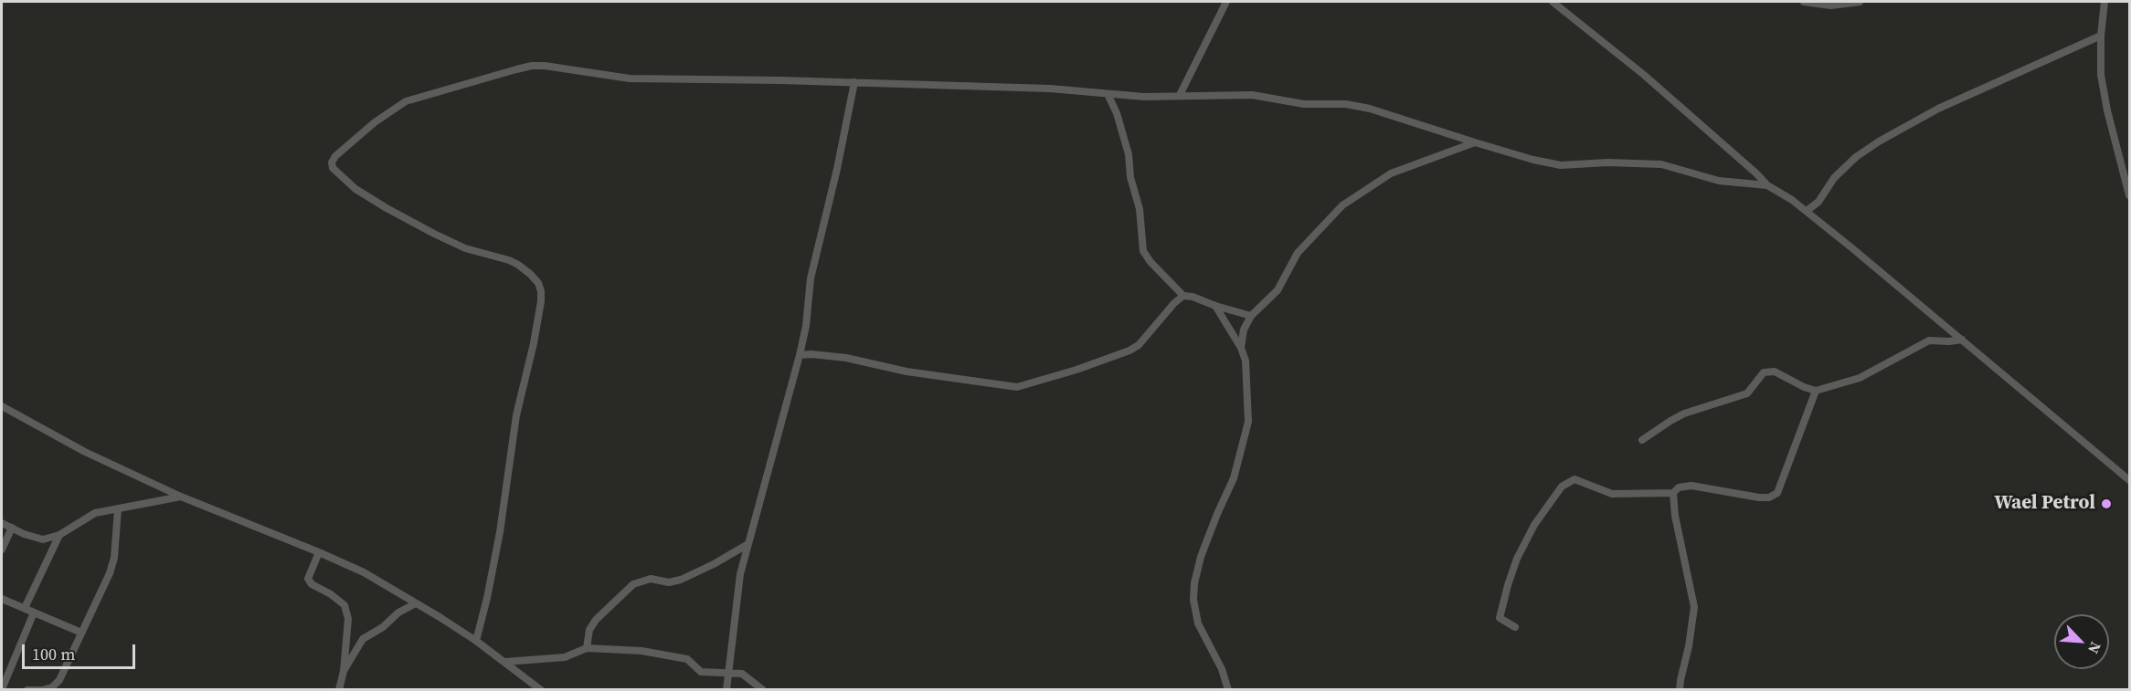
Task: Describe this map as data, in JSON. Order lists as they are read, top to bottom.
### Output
{
  "places": ["Wael Petrol"],
  "scale_bar": "100 m",
  "north": "bottom right"
}
